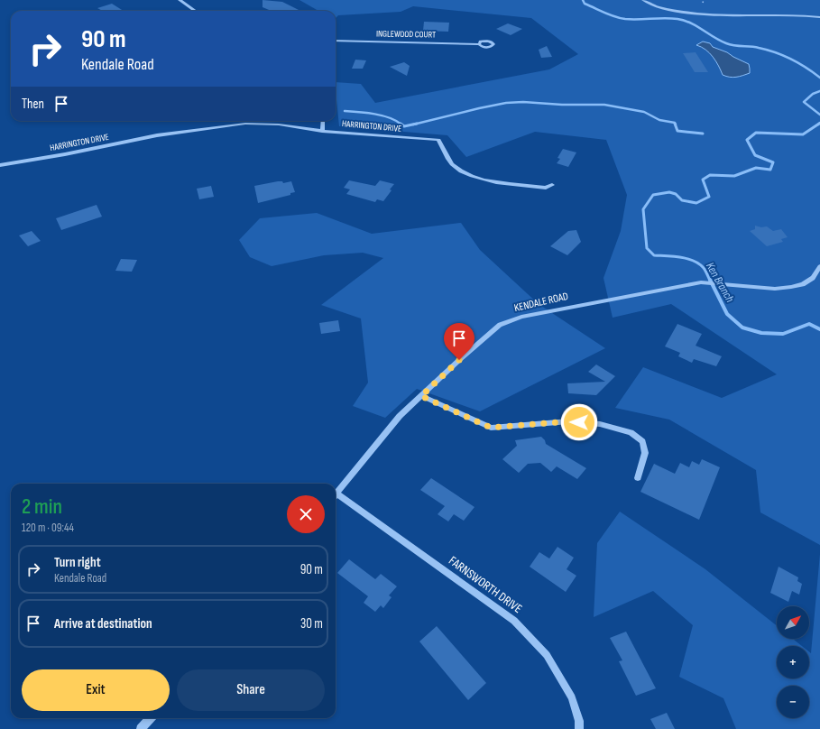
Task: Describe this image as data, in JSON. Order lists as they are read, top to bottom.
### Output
{
  "streets": {
    "street": [
      "INGLEWOOD COURT",
      "HARRINGTON DRIVE",
      "KENDALE ROAD",
      "FARNSWORTH DRIVE"
    ]
  },
  "water": ["Ken Branch"],
  "north": "top right",
  "page": {
    "turn": ["90 m", "Kendale Road"],
    "then": "Then",
    "heading": ["2 min", "120 m · 09:44"],
    "list": [
      {
        "name": "Turn right",
        "note": "Kendale Road",
        "value": "90 m"
      },
      {
        "name": "Arrive at destination",
        "value": "30 m"
      }
    ],
    "map_buttons": ["+", "−"],
    "buttons": ["Exit", "Share"]
  }
}
